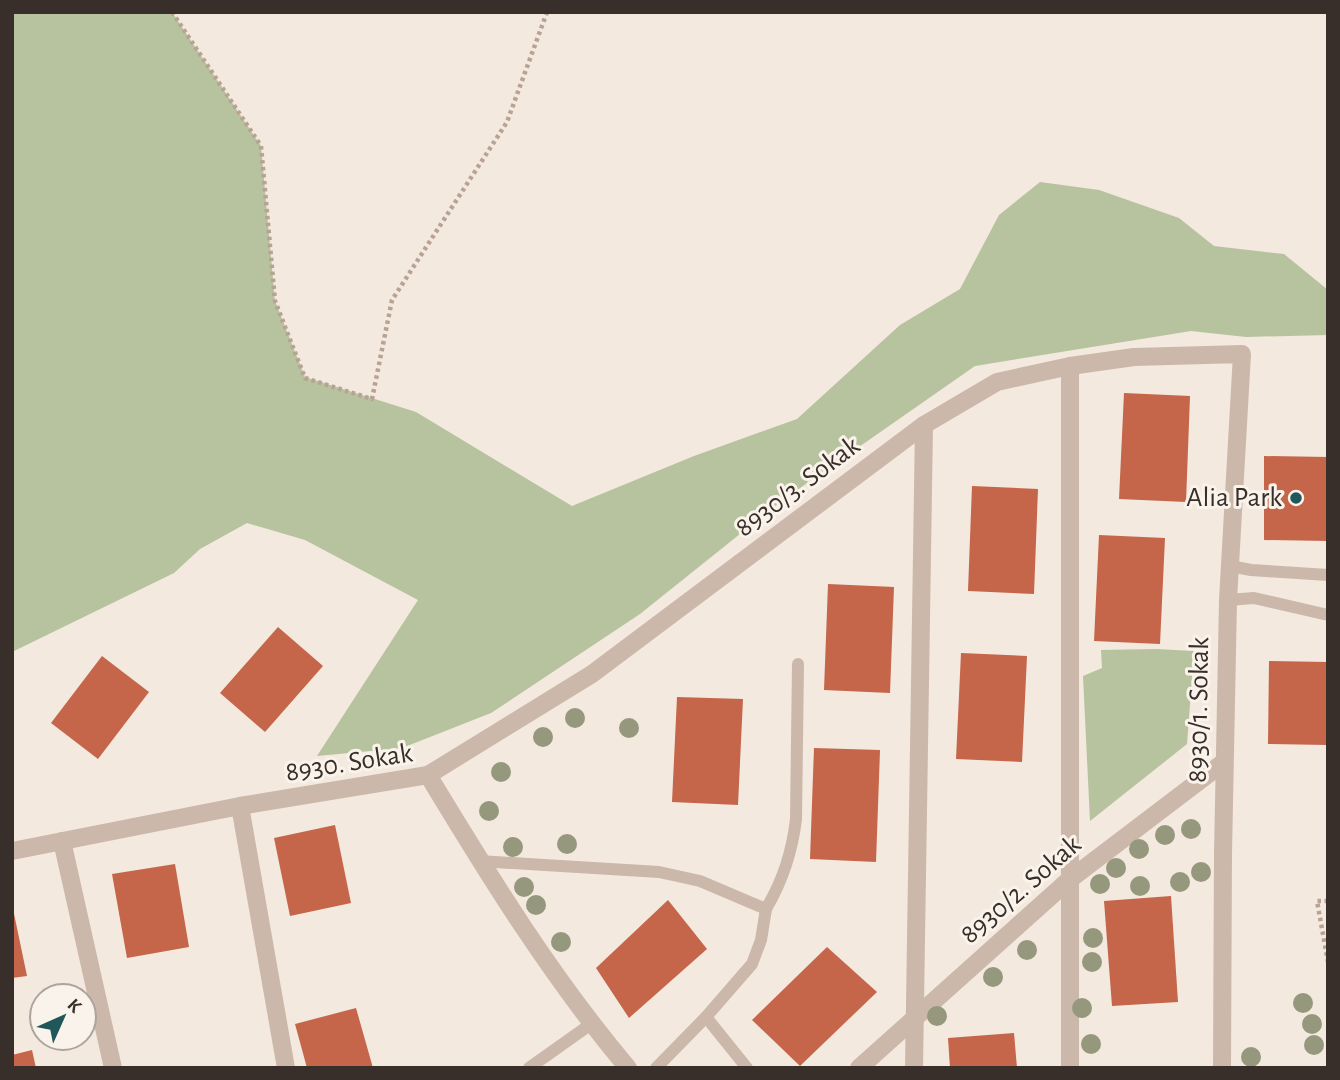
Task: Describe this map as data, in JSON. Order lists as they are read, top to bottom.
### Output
{
  "streets": {
    "street": [
      "8930/3. Sokak",
      "8930/1. Sokak",
      "8930. Sokak",
      "8930/2. Sokak"
    ]
  },
  "crossings": [
    ["8930/3. Sokak", "8930/1. Sokak"],
    ["8930/3. Sokak", "8930. Sokak"],
    ["8930/1. Sokak", "8930/2. Sokak"]
  ],
  "places": ["Alia Park"],
  "north": "top right"
}
